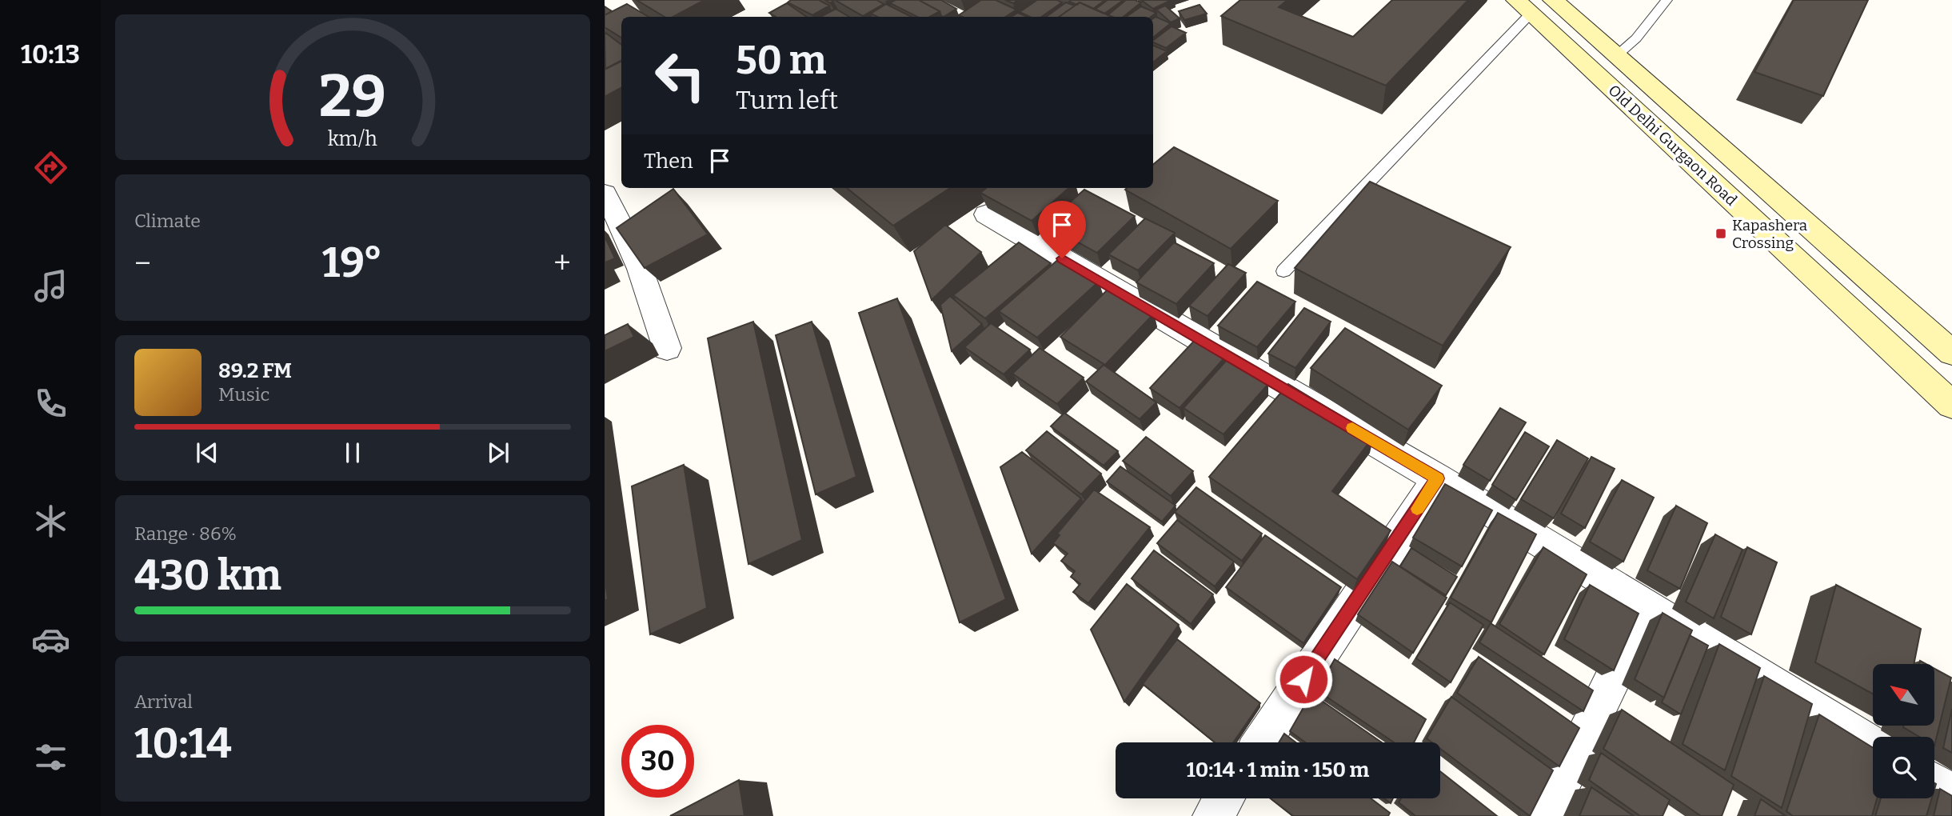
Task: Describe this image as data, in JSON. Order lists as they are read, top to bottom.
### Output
{
  "streets": {
    "main road": ["Old Delhi Gurgaon Road"]
  },
  "places": {
    "transit": ["Kapashera Crossing"]
  },
  "north": "top left",
  "page": {
    "tabs": "10:13",
    "turn": ["50 m", "Turn left"],
    "then": "Then",
    "tile": [
      "Climate",
      ["Range · 86%", "430 km"],
      ["Arrival", "10:14"]
    ],
    "heat": ["−", "19°", "+"],
    "song": ["89.2 FM", "Music"],
    "limit": "30",
    "trip": "10:14 · 1 min · 150 m",
    "gauge": ["29", "km/h"]
  }
}
